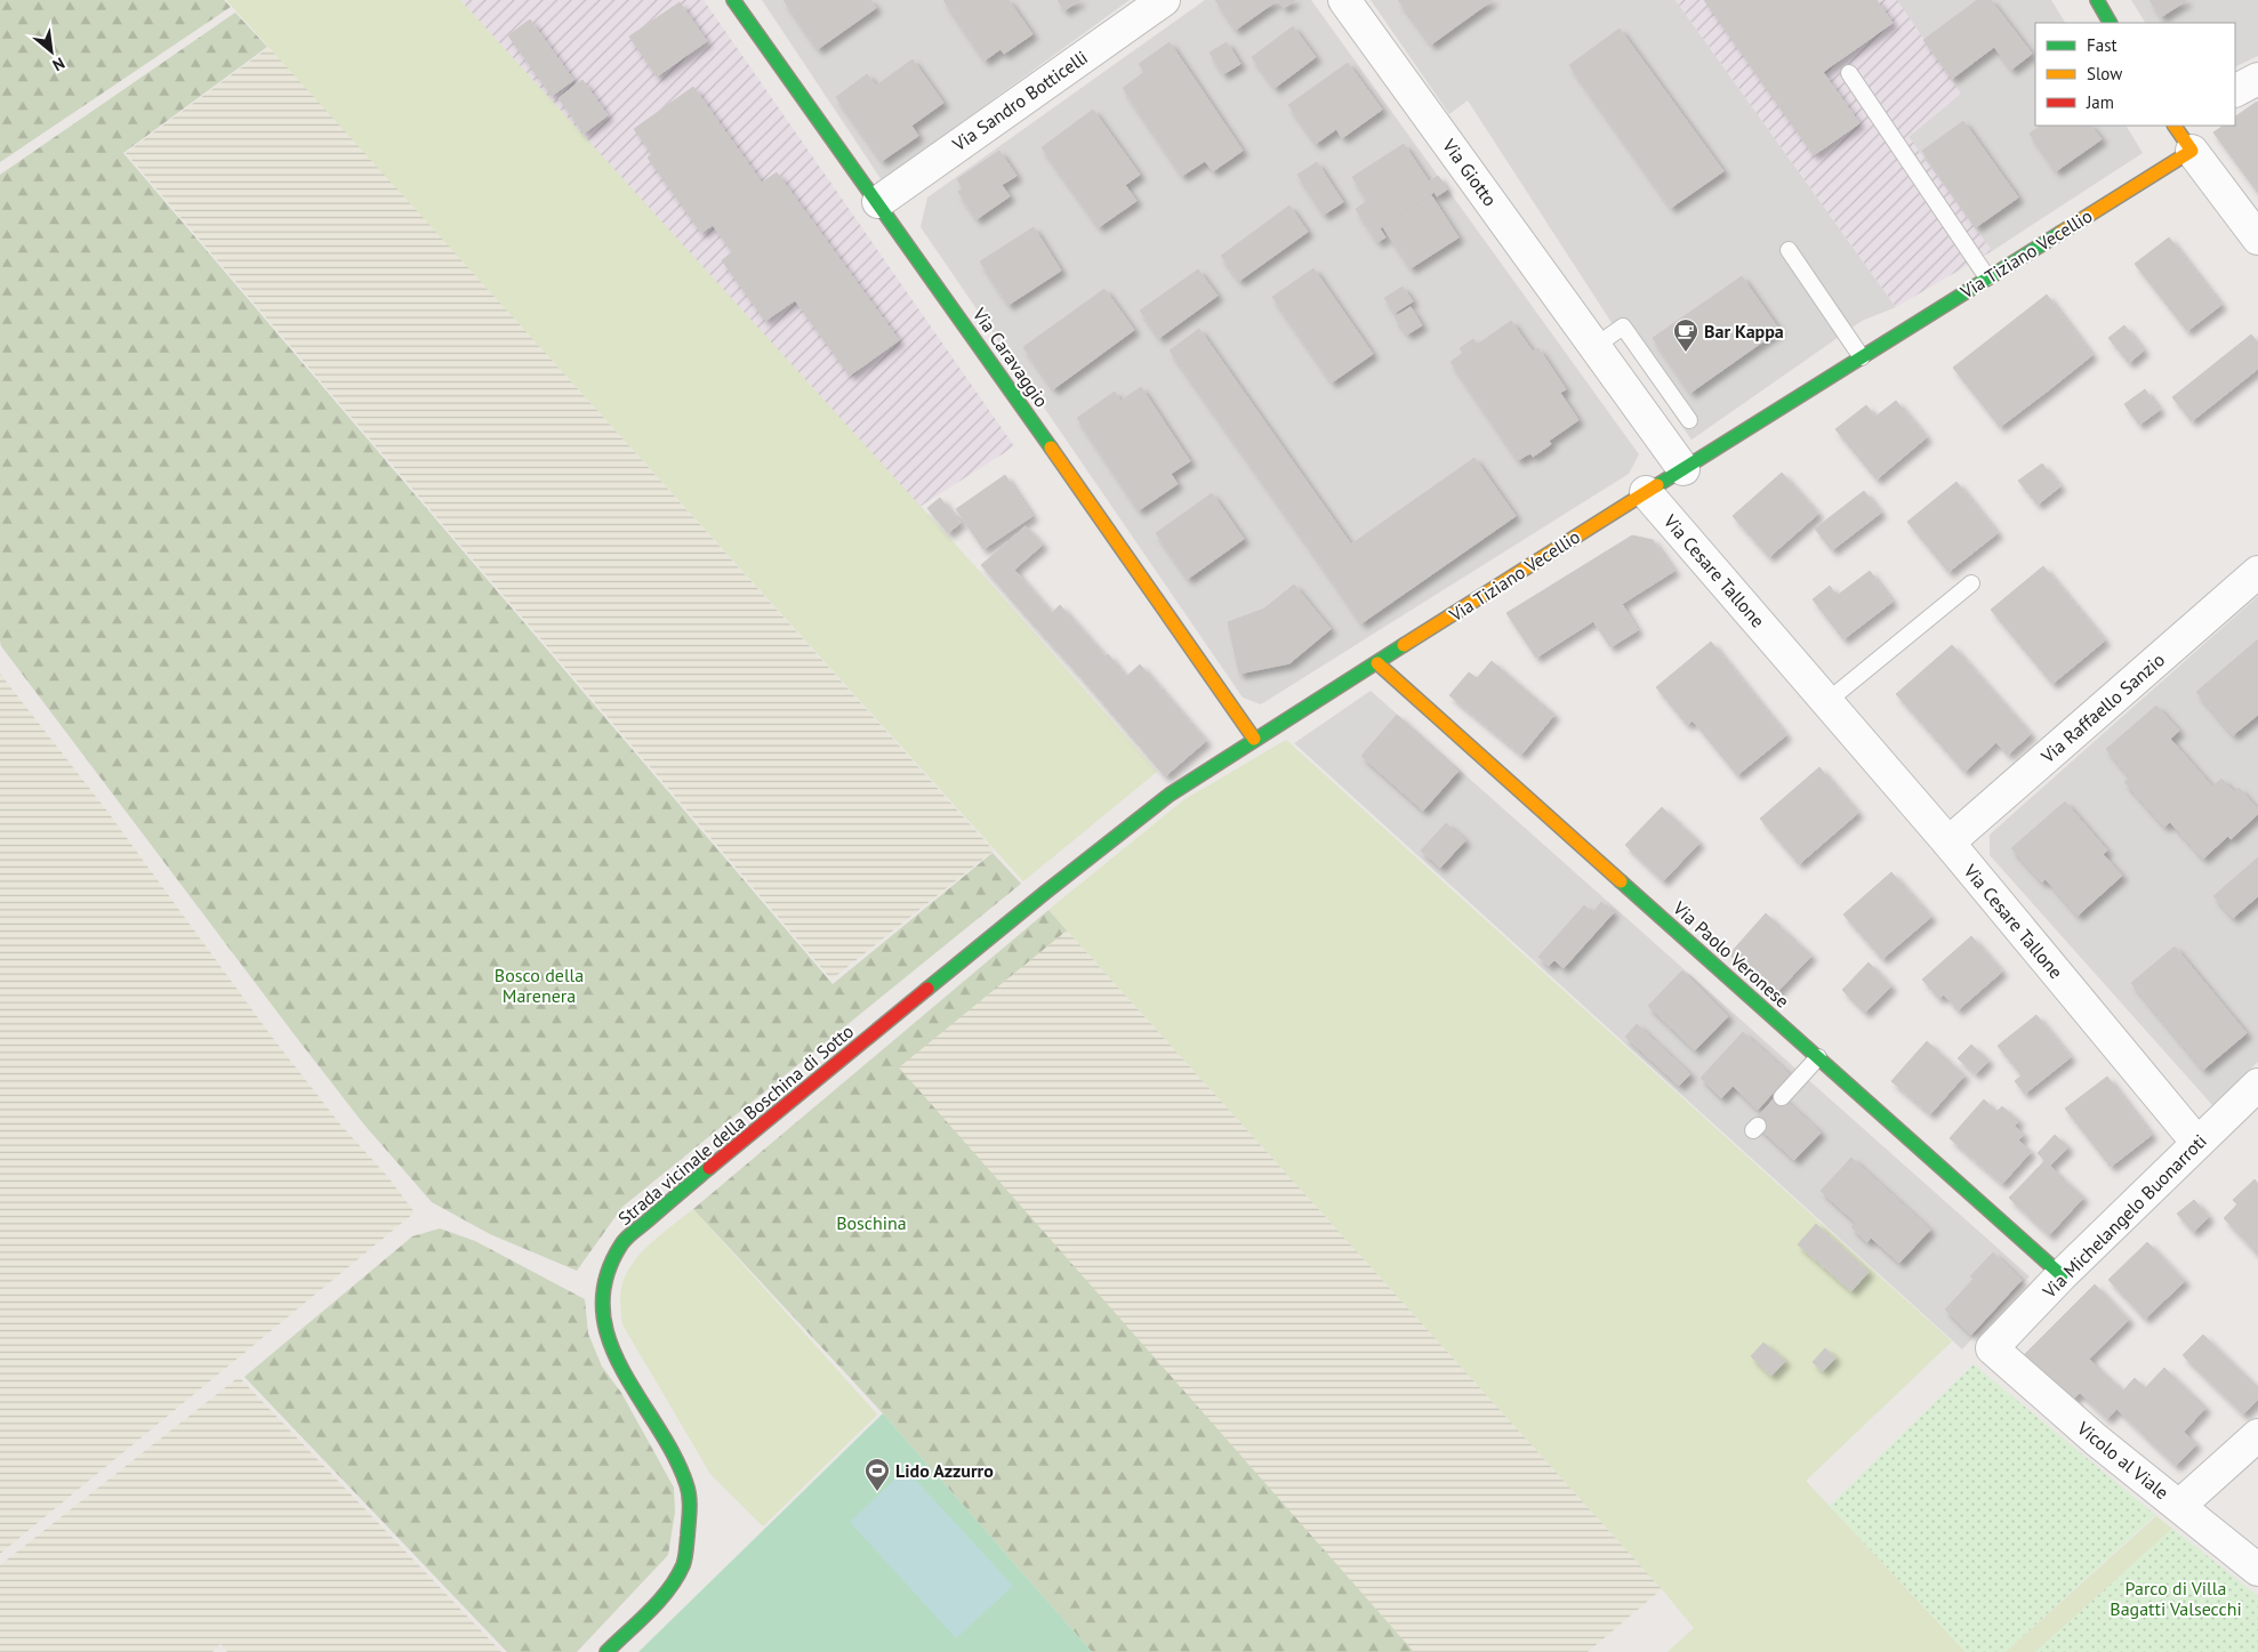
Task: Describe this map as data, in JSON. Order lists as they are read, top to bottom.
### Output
{
  "streets": {
    "street": [
      "Via Sandro Botticelli",
      "Via Giotto",
      "Via Tiziano Vecellio",
      "Via Caravaggio",
      "Via Cesare Tallone",
      "Via Raffaello Sanzio",
      "Via Paolo Veronese",
      "Strada vicinale della Boschina di Sotto",
      "Via Michelangelo Buonarroti",
      "Vicolo al Viale"
    ]
  },
  "crossings": [
    ["Via Sandro Botticelli", "Via Caravaggio"],
    ["Via Giotto", "Via Tiziano Vecellio"],
    ["Via Tiziano Vecellio", "Via Caravaggio"],
    ["Via Tiziano Vecellio", "Via Cesare Tallone"],
    ["Via Tiziano Vecellio", "Via Paolo Veronese"],
    ["Via Tiziano Vecellio", "Strada vicinale della Boschina di Sotto"],
    ["Via Cesare Tallone", "Via Raffaello Sanzio"],
    ["Via Cesare Tallone", "Via Michelangelo Buonarroti"],
    ["Via Paolo Veronese", "Via Michelangelo Buonarroti"],
    ["Via Michelangelo Buonarroti", "Vicolo al Viale"]
  ],
  "parks": ["Bosco della Marenera", "Boschina", "Parco di Villa Bagatti Valsecchi"],
  "places": {
    "cafe": ["Bar Kappa"],
    "sports": ["Lido Azzurro"]
  },
  "legend": ["Fast", "Slow", "Jam"],
  "north": "bottom right"
}
